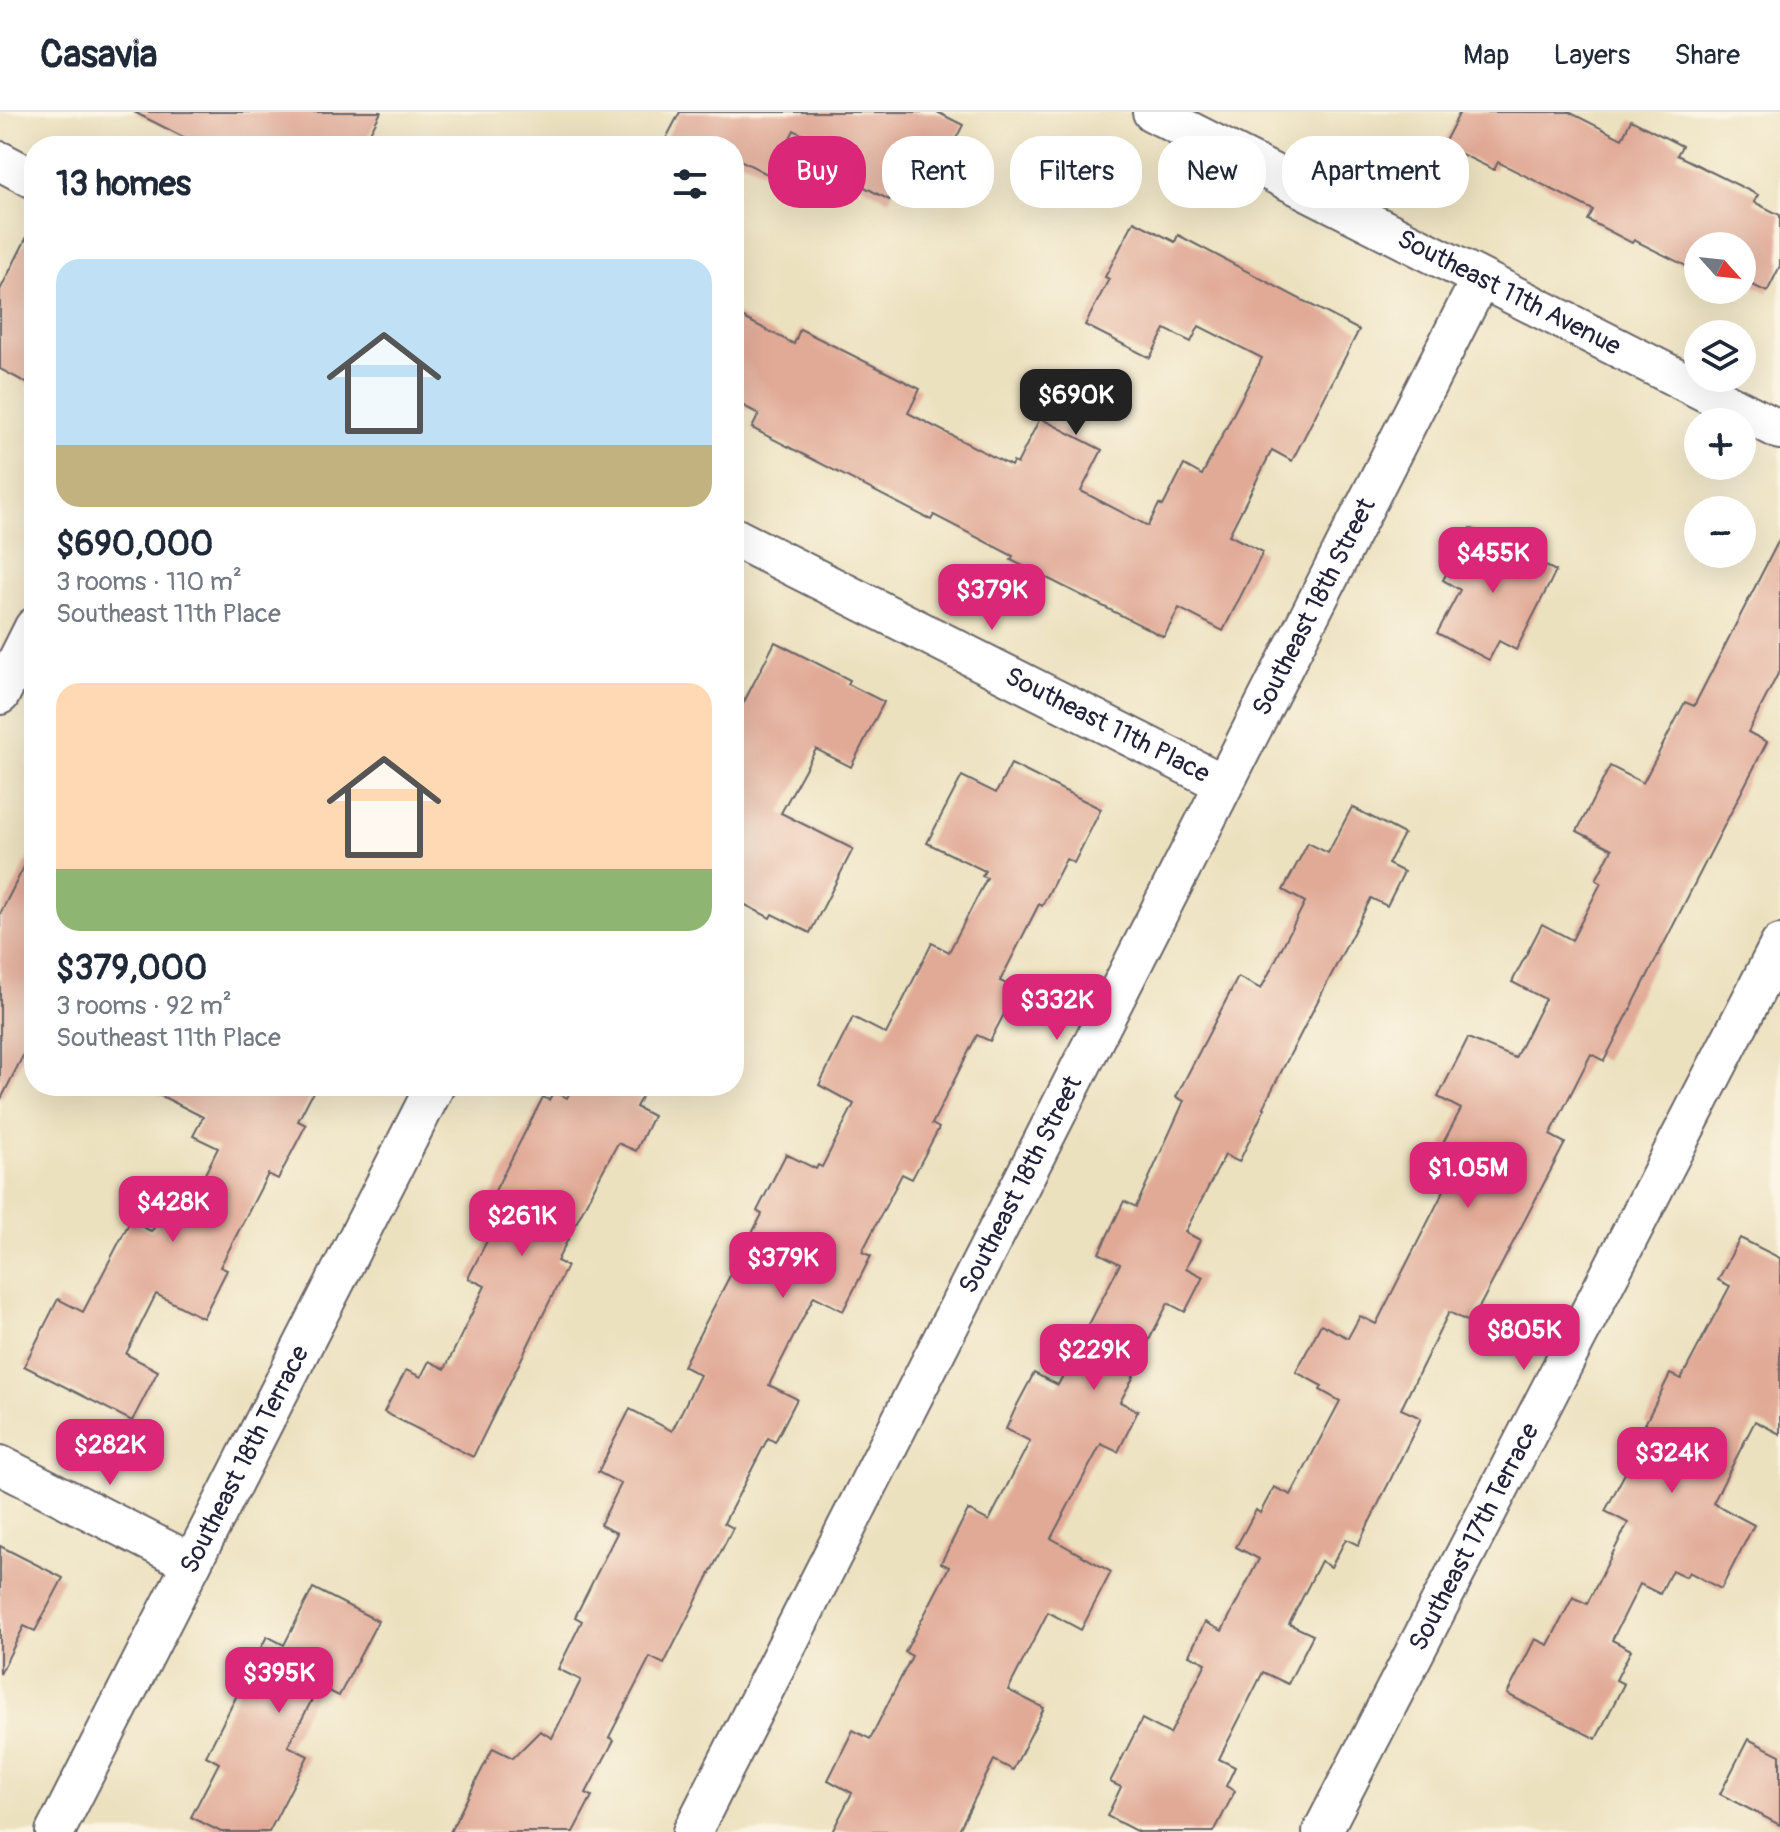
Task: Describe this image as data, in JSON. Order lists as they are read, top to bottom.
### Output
{
  "streets": {
    "street": [
      "Southeast 11th Avenue",
      "Southeast 18th Street",
      "Southeast 11th Place",
      "Southeast 18th Terrace",
      "Southeast 17th Terrace"
    ]
  },
  "crossings": [
    ["Southeast 11th Avenue", "Southeast 18th Street"],
    ["Southeast 18th Street", "Southeast 11th Place"]
  ],
  "north": "bottom right",
  "page": {
    "header": "Casavia",
    "nav": ["Map", "Layers", "Share"],
    "chip": [
      "Buy",
      "Rent",
      "Filters",
      "New",
      "Apartment"
    ],
    "heading": "13 homes",
    "map_buttons": ["+", "−"],
    "list": [
      {
        "name": "$690,000",
        "note": "3 rooms · 110 m² · Southeast 11th Place"
      },
      {
        "name": "$379,000",
        "note": "3 rooms · 92 m² · Southeast 11th Place"
      }
    ],
    "price": [
      "$690K",
      "$455K",
      "$379K",
      "$332K",
      "$1.05M",
      "$428K",
      "$261K",
      "$379K",
      "$805K",
      "$229K",
      "$282K",
      "$324K",
      "$395K"
    ]
  }
}
